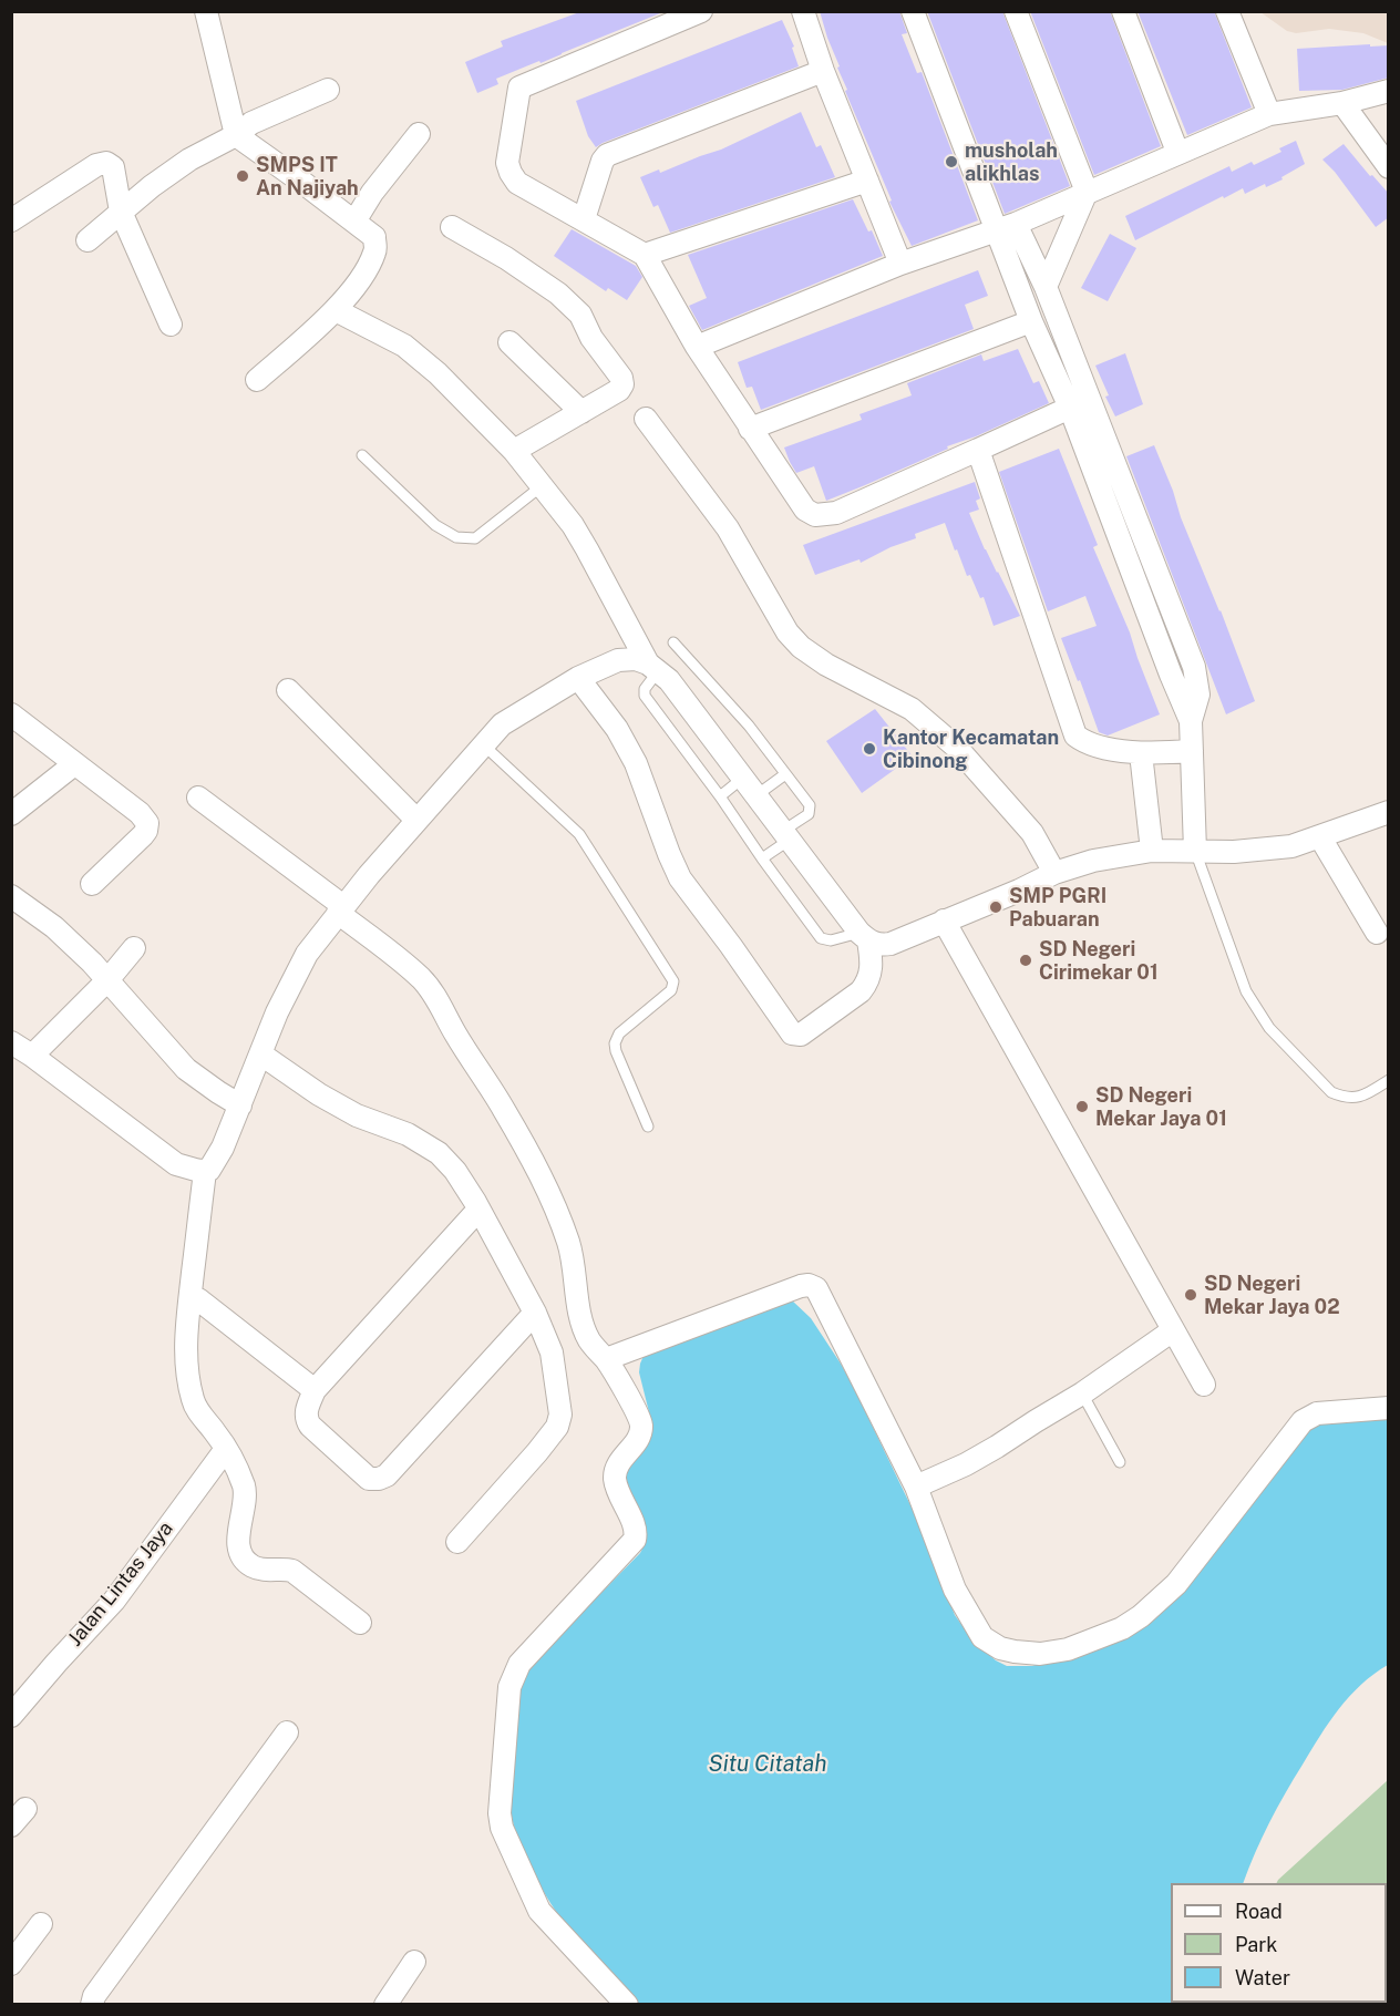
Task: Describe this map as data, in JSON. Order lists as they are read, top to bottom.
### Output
{
  "streets": {
    "street": ["Jalan Lintas Jaya"]
  },
  "water": ["Situ Citatah"],
  "places": [
    "musholah alikhlas",
    "SMPS IT An Najiyah",
    "Kantor Kecamatan Cibinong",
    "SMP PGRI Pabuaran",
    "SD Negeri Cirimekar 01",
    "SD Negeri Mekar Jaya 01",
    "SD Negeri Mekar Jaya 02"
  ],
  "legend": ["Road", "Park", "Water"]
}
